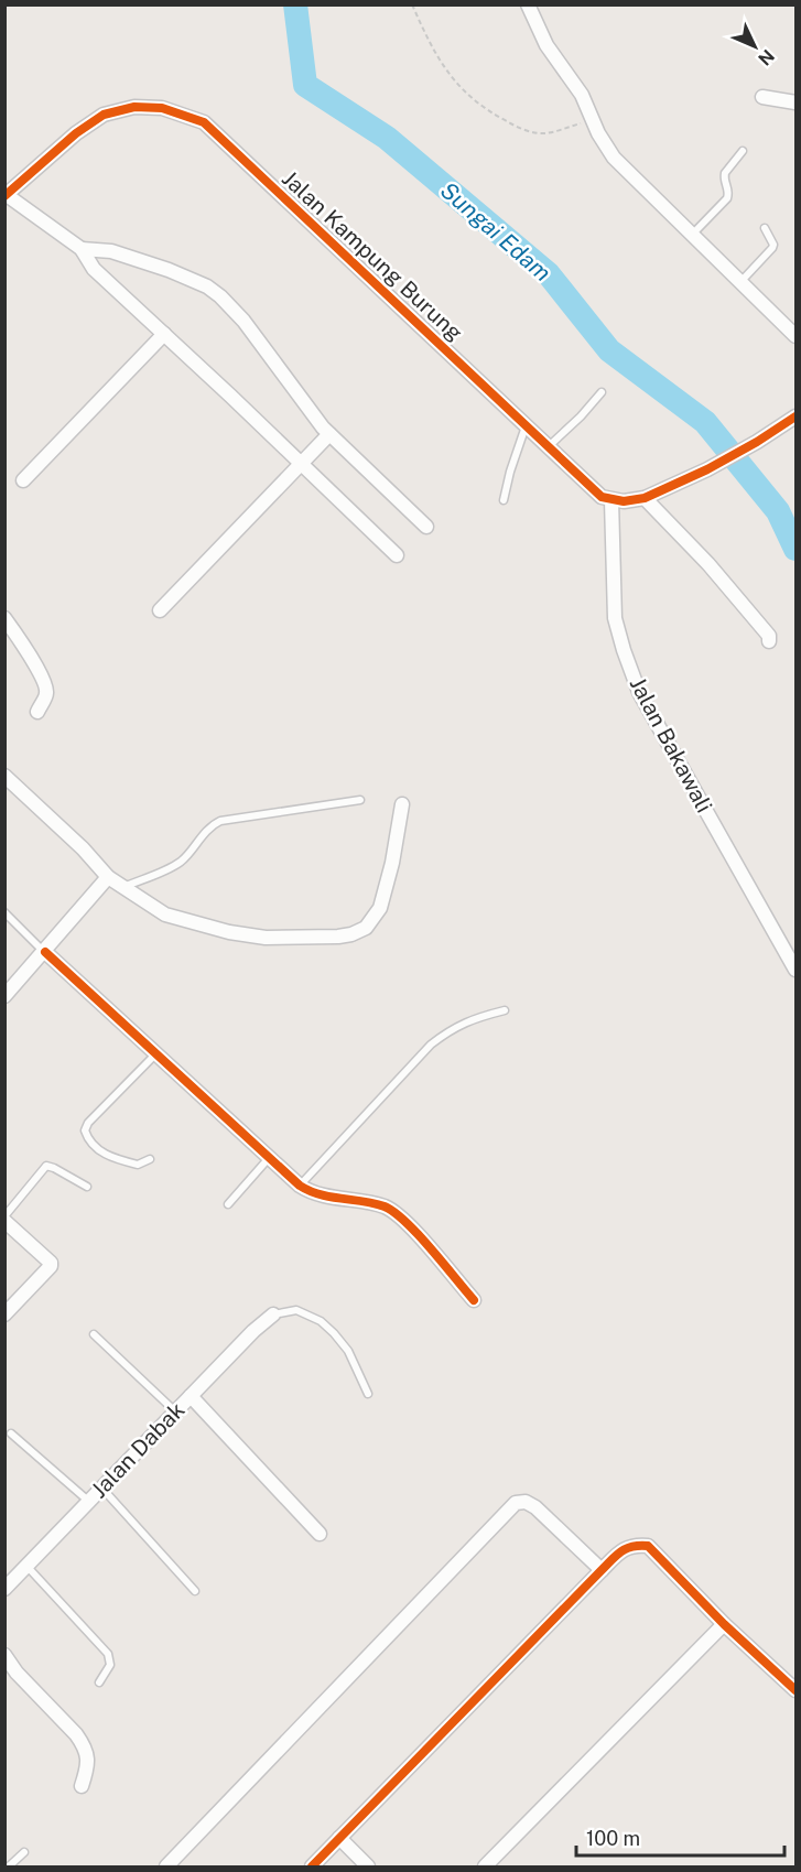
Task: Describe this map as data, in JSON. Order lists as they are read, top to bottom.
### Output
{
  "streets": {
    "street": ["Jalan Kampung Burung", "Jalan Bakawali", "Jalan Dabak"]
  },
  "crossings": [
    ["Jalan Kampung Burung", "Jalan Bakawali"]
  ],
  "water": ["Sungai Edam"],
  "scale_bar": "100 m",
  "north": "bottom right"
}
